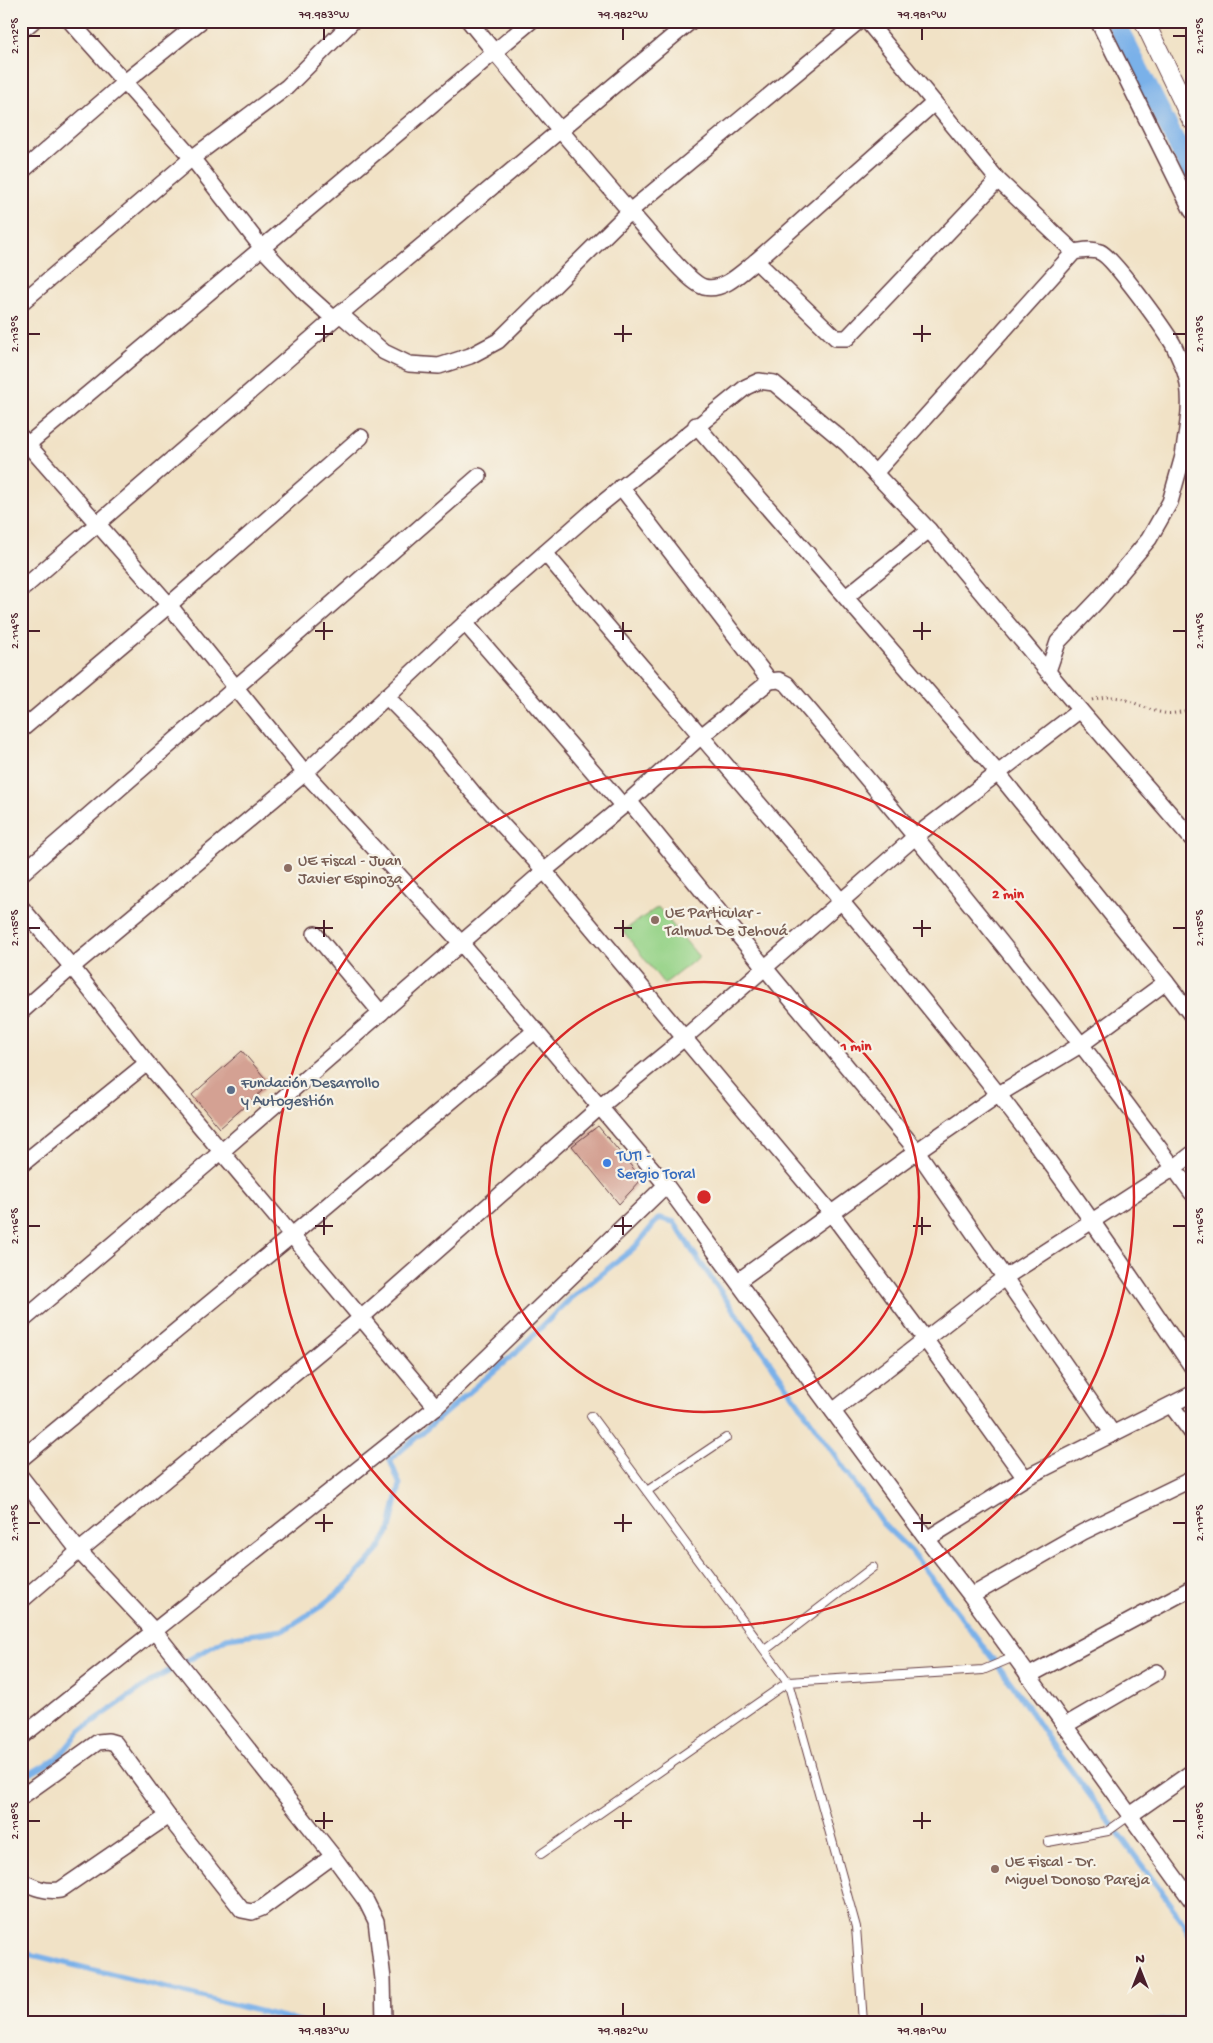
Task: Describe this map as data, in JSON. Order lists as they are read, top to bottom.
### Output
{
  "places": [
    "UE Fiscal - Juan Javier Espinoza",
    "UE Particular - Talmud De Jehová",
    "Fundación Desarrollo y Autogestión",
    "TUTI - Sergio Toral",
    "UE Fiscal - Dr. Miguel Donoso Pareja"
  ],
  "north": "top",
  "coordinates": [
    "79.983°W",
    "79.982°W",
    "79.981°W",
    "2.112°S",
    "2.113°S",
    "2.114°S",
    "2.115°S",
    "2.116°S",
    "2.117°S",
    "2.118°S"
  ],
  "rings": ["2 min", "1 min"]
}
